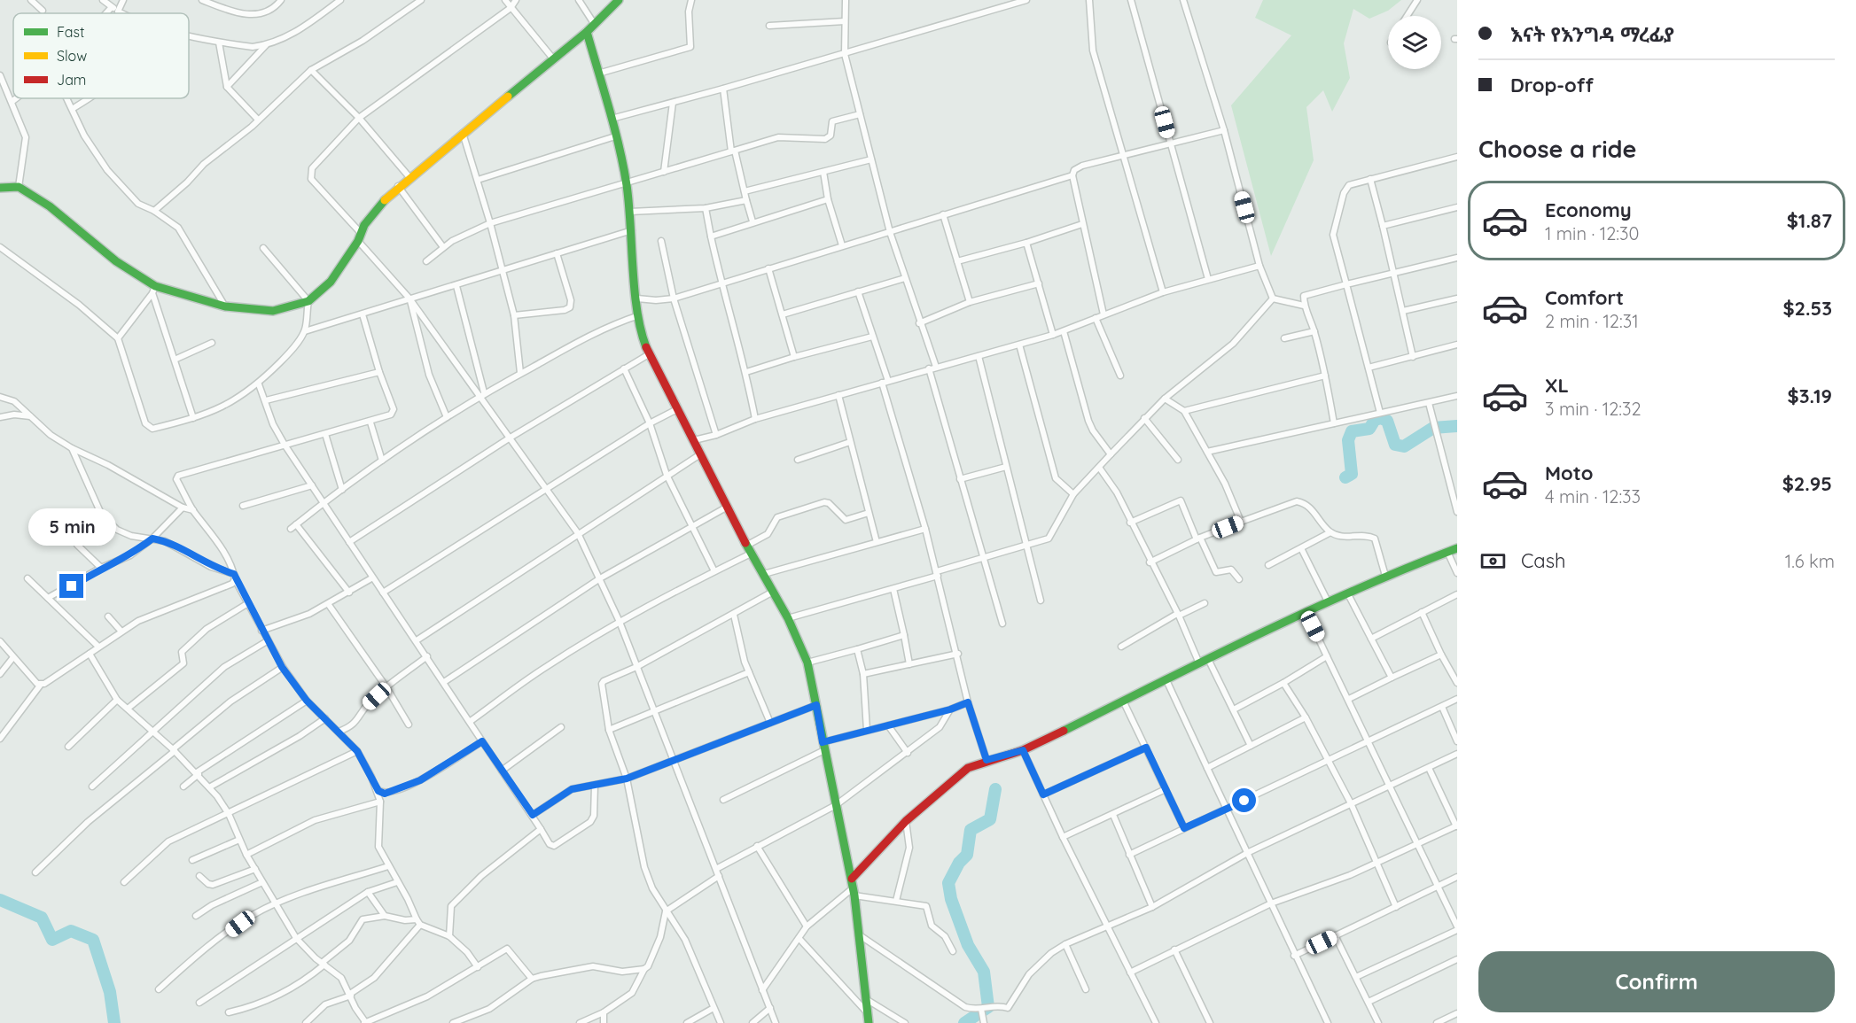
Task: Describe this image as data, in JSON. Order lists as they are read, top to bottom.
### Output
{
  "legend": ["Fast", "Slow", "Jam"],
  "page": {
    "banner": ["እናት የእንግዳ ማረፊያ", "Drop-off"],
    "heading": "Choose a ride",
    "list": [
      {
        "name": "Economy",
        "note": "1 min · 12:30",
        "value": "$1.87"
      },
      {
        "name": "Comfort",
        "note": "2 min · 12:31",
        "value": "$2.53"
      },
      {
        "name": "XL",
        "note": "3 min · 12:32",
        "value": "$3.19"
      },
      {
        "name": "Moto",
        "note": "4 min · 12:33",
        "value": "$2.95"
      }
    ],
    "bubble": "5 min",
    "pay": ["Cash", "1.6 km"],
    "buttons": "Confirm"
  }
}
